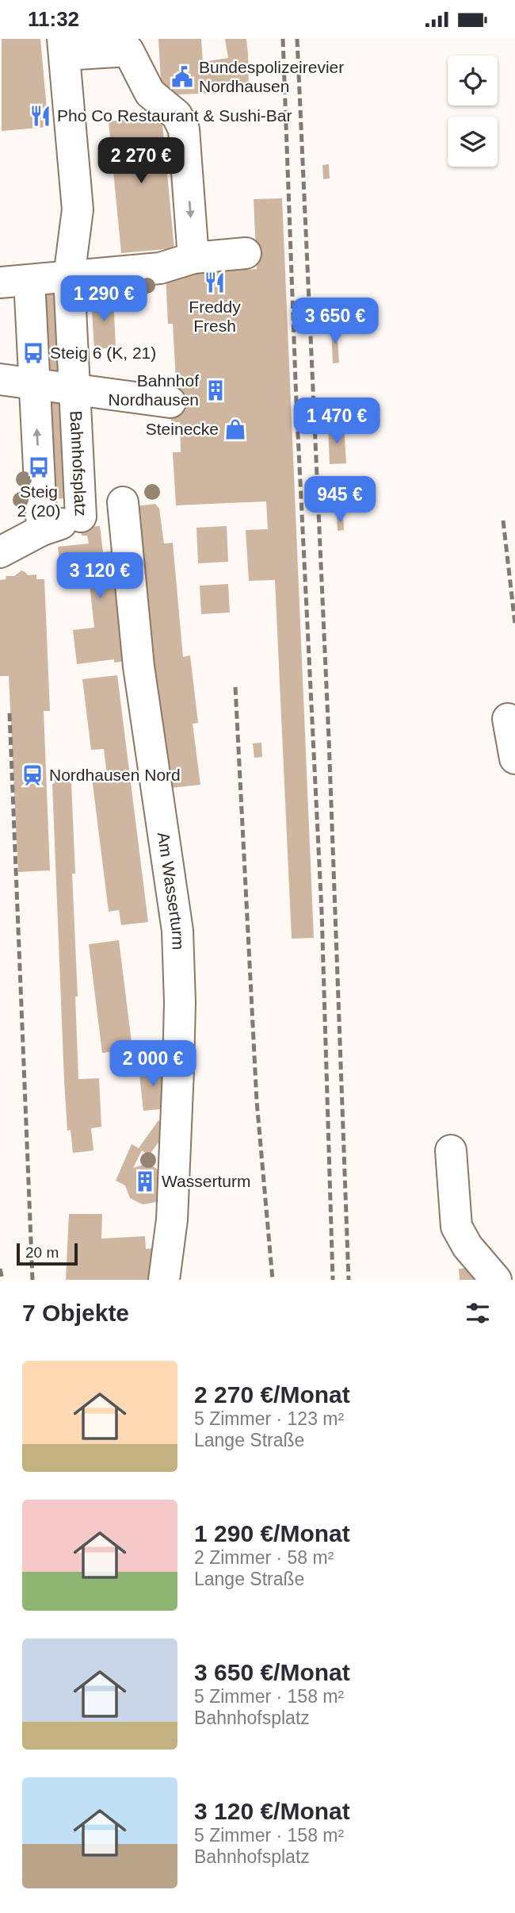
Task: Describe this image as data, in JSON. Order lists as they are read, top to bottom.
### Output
{
  "streets": {
    "street": ["Bahnhofsplatz", "Am Wasserturm"]
  },
  "crossings": [
    ["Bahnhofsplatz", "Am Wasserturm"]
  ],
  "places": {
    "public building": ["Bundespolizeirevier Nordhausen"],
    "restaurant": ["Pho Co Restaurant & Sushi-Bar", "Freddy Fresh"],
    "bus stop": ["Steig 6 (K, 21)", "Steig 2 (20)"],
    "building": ["Bahnhof Nordhausen", "Wasserturm"],
    "shop": ["Steinecke"],
    "station": ["Nordhausen Nord"]
  },
  "scale_bar": "20 m",
  "page": {
    "status": "11:32",
    "price": [
      "2 270 €",
      "1 290 €",
      "3 650 €",
      "1 470 €",
      "945 €",
      "3 120 €",
      "2 000 €"
    ],
    "scale": "20 m",
    "heading": "7 Objekte",
    "list": [
      {
        "name": "2 270 €/Monat",
        "note": "5 Zimmer · 123 m² · Lange Straße"
      },
      {
        "name": "1 290 €/Monat",
        "note": "2 Zimmer · 58 m² · Lange Straße"
      },
      {
        "name": "3 650 €/Monat",
        "note": "5 Zimmer · 158 m² · Bahnhofsplatz"
      },
      {
        "name": "3 120 €/Monat",
        "note": "5 Zimmer · 158 m² · Bahnhofsplatz"
      }
    ]
  }
}
